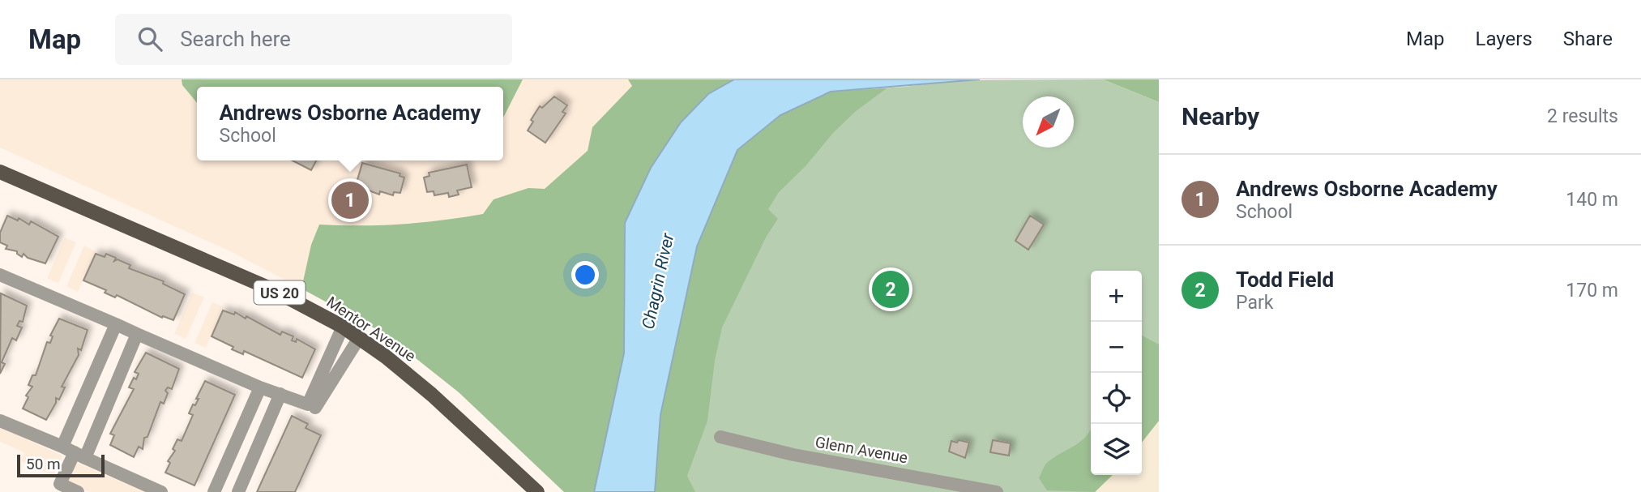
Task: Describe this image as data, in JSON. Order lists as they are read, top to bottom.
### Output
{
  "streets": {
    "main road": ["US 20", "Mentor Avenue"],
    "street": ["Glenn Avenue"]
  },
  "water": ["Chagrin River"],
  "scale_bar": "50 m",
  "north": "bottom left",
  "page": {
    "header": "Map",
    "search": "Search here",
    "nav": ["Map", "Layers", "Share"],
    "heading": ["Nearby", "2 results"],
    "popup": ["Andrews Osborne Academy", "School"],
    "list": [
      {
        "mark": "1",
        "name": "Andrews Osborne Academy",
        "note": "School",
        "value": "140 m"
      },
      {
        "mark": "2",
        "name": "Todd Field",
        "note": "Park",
        "value": "170 m"
      }
    ],
    "pins": ["1", "2"],
    "map_buttons": ["+", "−"],
    "scale": "50 m"
  }
}
